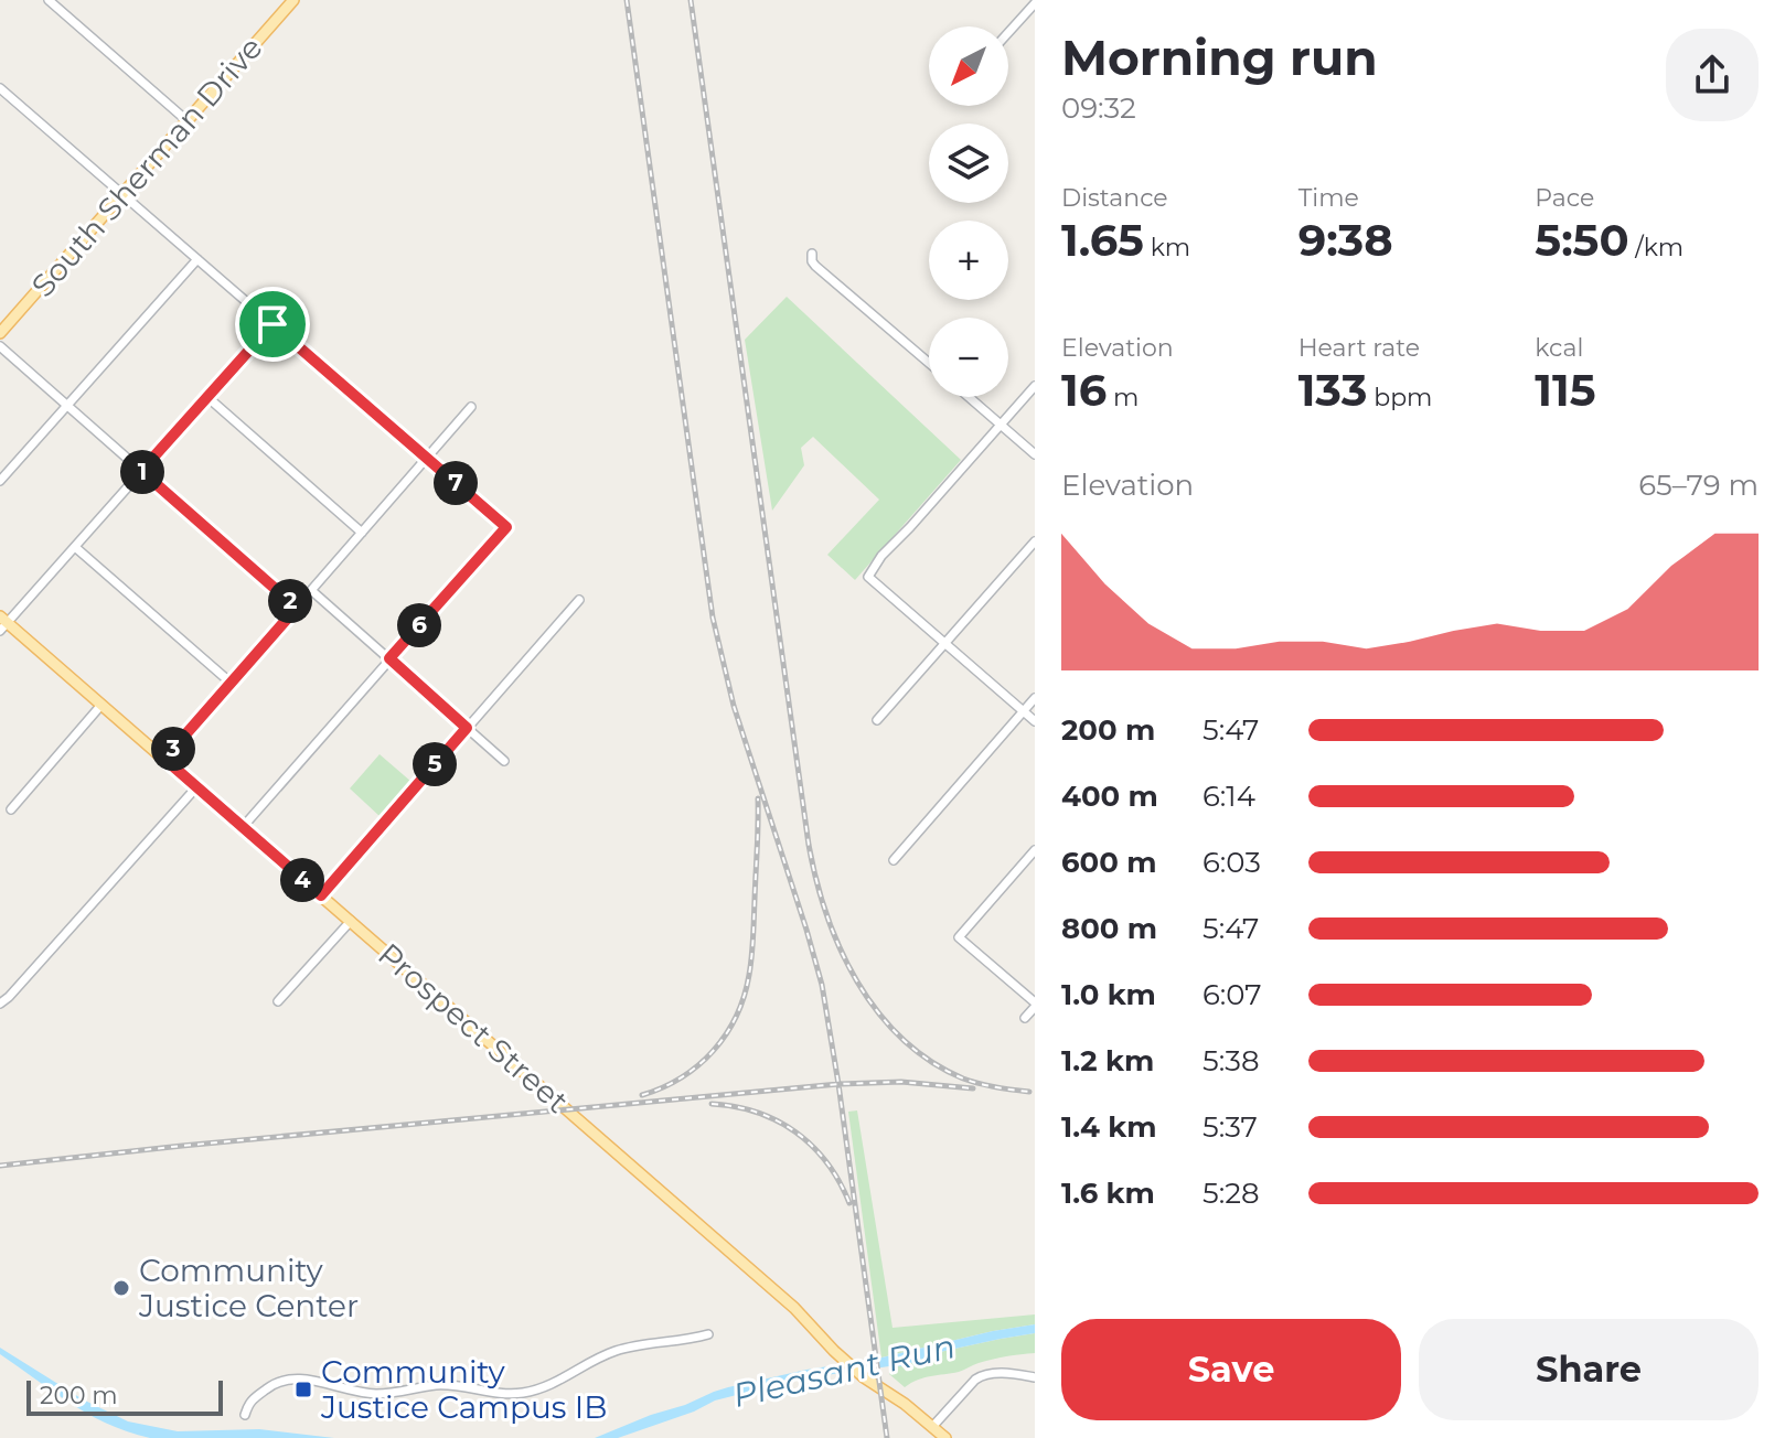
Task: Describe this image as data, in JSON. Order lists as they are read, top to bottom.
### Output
{
  "streets": {
    "main road": ["South Sherman Drive", "Prospect Street"]
  },
  "water": ["Pleasant Run"],
  "places": {
    "other": ["Community Justice Center"],
    "transit": ["Community Justice Campus IB"]
  },
  "scale_bar": "200 m",
  "north": "bottom left",
  "page": {
    "heading": ["Morning run", "09:32"],
    "map_buttons": ["+", "−"],
    "stats": [
      ["Distance", "1.65 km"],
      ["Time", "9:38"],
      ["Pace", "5:50 /km"],
      ["Elevation", "16 m"],
      ["Heart rate", "133 bpm"],
      ["kcal", "115"]
    ],
    "pins": [
      "1",
      "7",
      "2",
      "6",
      "3",
      "5",
      "4"
    ],
    "chart": ["Elevation", "65–79 m"],
    "list": [
      {
        "name": "200 m",
        "note": "5:47"
      },
      {
        "name": "400 m",
        "note": "6:14"
      },
      {
        "name": "600 m",
        "note": "6:03"
      },
      {
        "name": "800 m",
        "note": "5:47"
      },
      {
        "name": "1.0 km",
        "note": "6:07"
      },
      {
        "name": "1.2 km",
        "note": "5:38"
      },
      {
        "name": "1.4 km",
        "note": "5:37"
      },
      {
        "name": "1.6 km",
        "note": "5:28"
      }
    ],
    "buttons": ["Save", "Share"],
    "scale": "200 m"
  }
}
